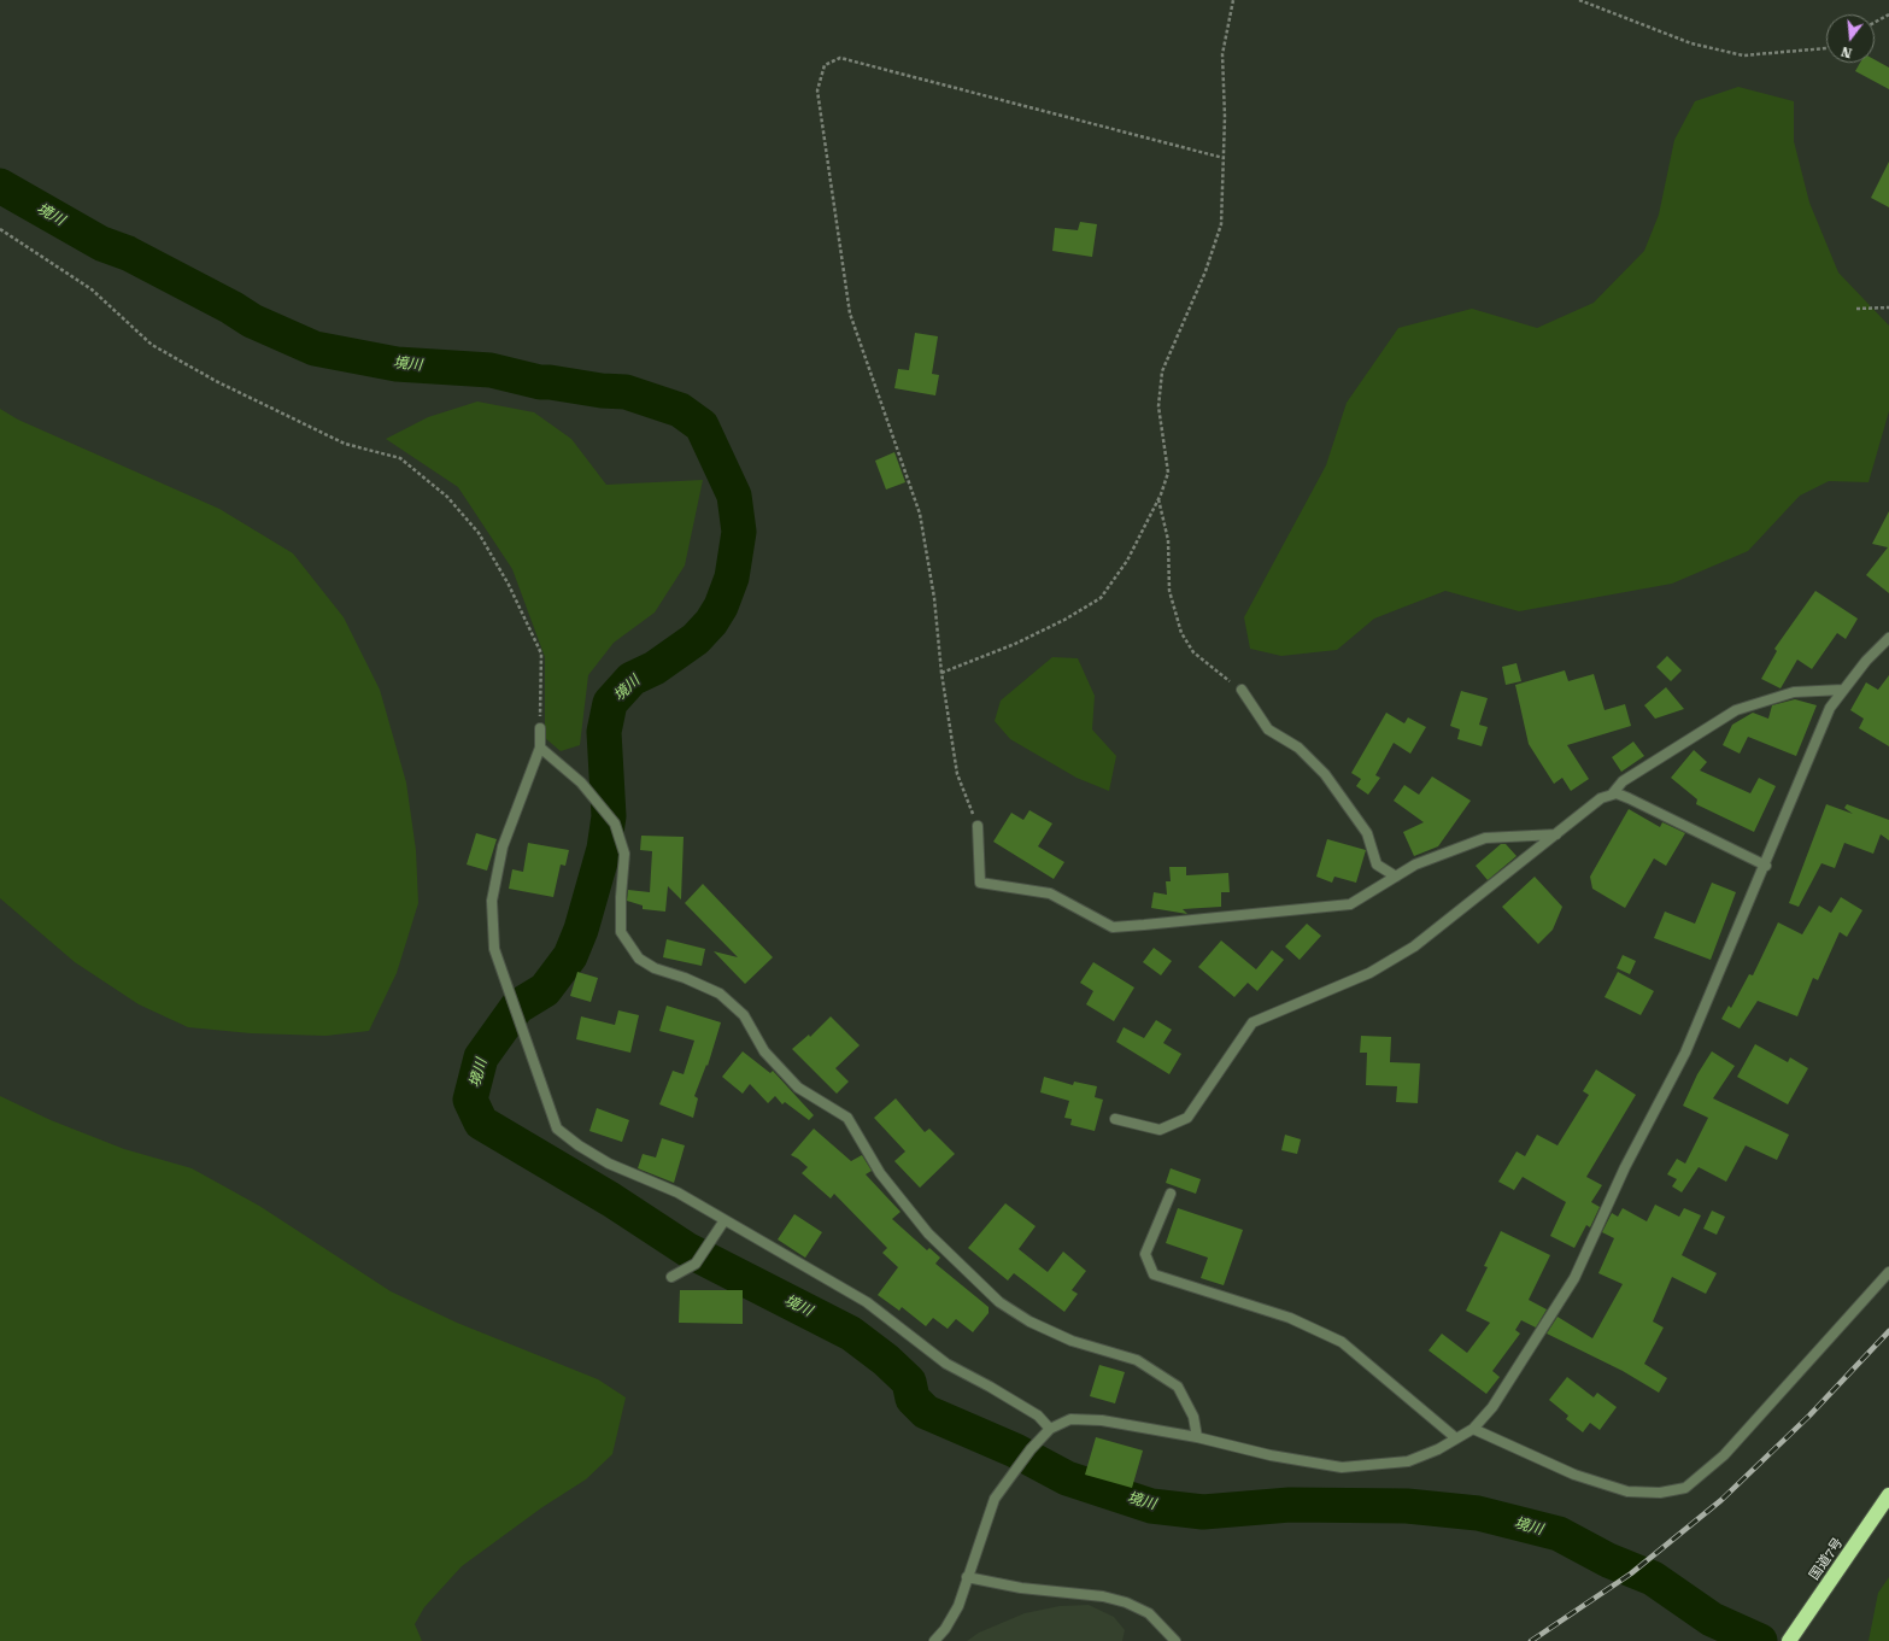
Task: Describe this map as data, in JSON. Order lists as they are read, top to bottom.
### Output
{
  "streets": {
    "highway": ["国道7号"]
  },
  "water": ["境川"],
  "north": "bottom"
}
